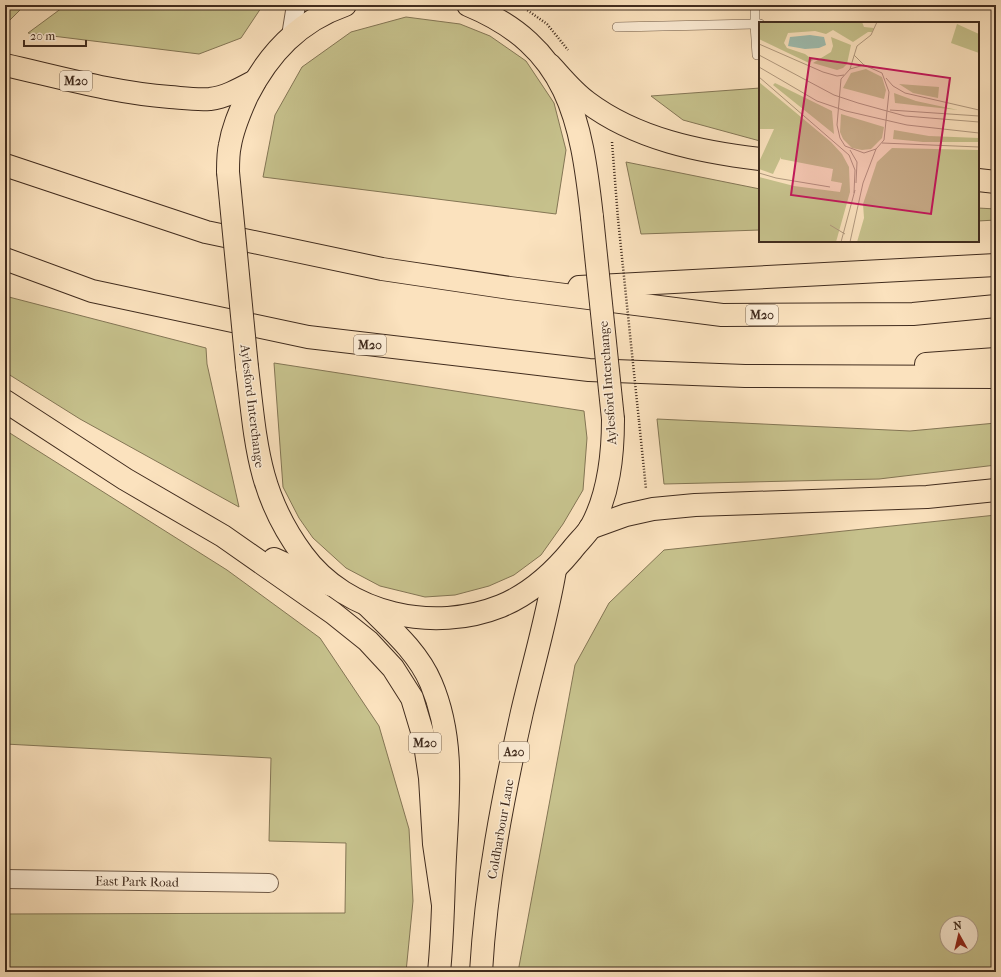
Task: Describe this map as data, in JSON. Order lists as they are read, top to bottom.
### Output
{
  "streets": {
    "main road": [
      "M20",
      "Aylesford Interchange",
      "A20",
      "Coldharbour Lane"
    ],
    "street": ["East Park Road"]
  },
  "crossings": [
    ["M20", "Aylesford Interchange"],
    ["Aylesford Interchange", "Coldharbour Lane"]
  ],
  "scale_bar": "20 m",
  "north": "top"
}
